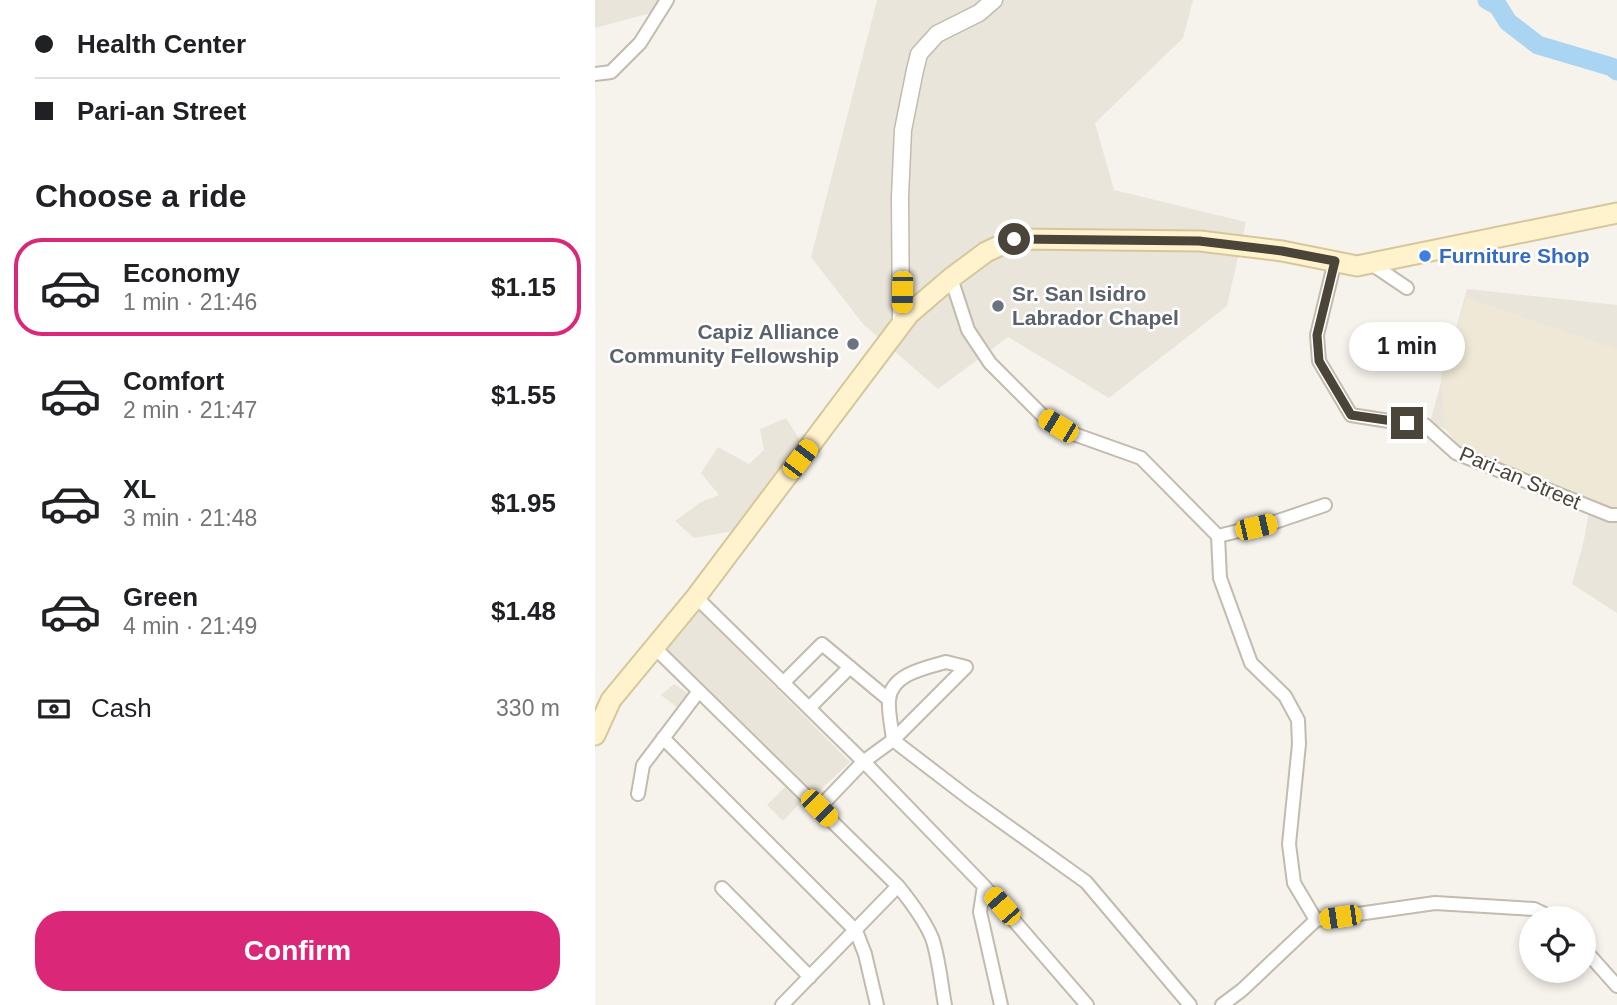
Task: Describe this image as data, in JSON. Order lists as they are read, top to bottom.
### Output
{
  "streets": {
    "street": ["Pari-an Street"]
  },
  "places": ["Furniture Shop", "Sr. San Isidro Labrador Chapel", "Capiz Alliance Community Fellowship"],
  "page": {
    "banner": ["Health Center", "Pari-an Street"],
    "heading": "Choose a ride",
    "list": [
      {
        "name": "Economy",
        "note": "1 min · 21:46",
        "value": "$1.15"
      },
      {
        "name": "Comfort",
        "note": "2 min · 21:47",
        "value": "$1.55"
      },
      {
        "name": "XL",
        "note": "3 min · 21:48",
        "value": "$1.95"
      },
      {
        "name": "Green",
        "note": "4 min · 21:49",
        "value": "$1.48"
      }
    ],
    "bubble": "1 min",
    "pay": ["Cash", "330 m"],
    "buttons": "Confirm"
  }
}
